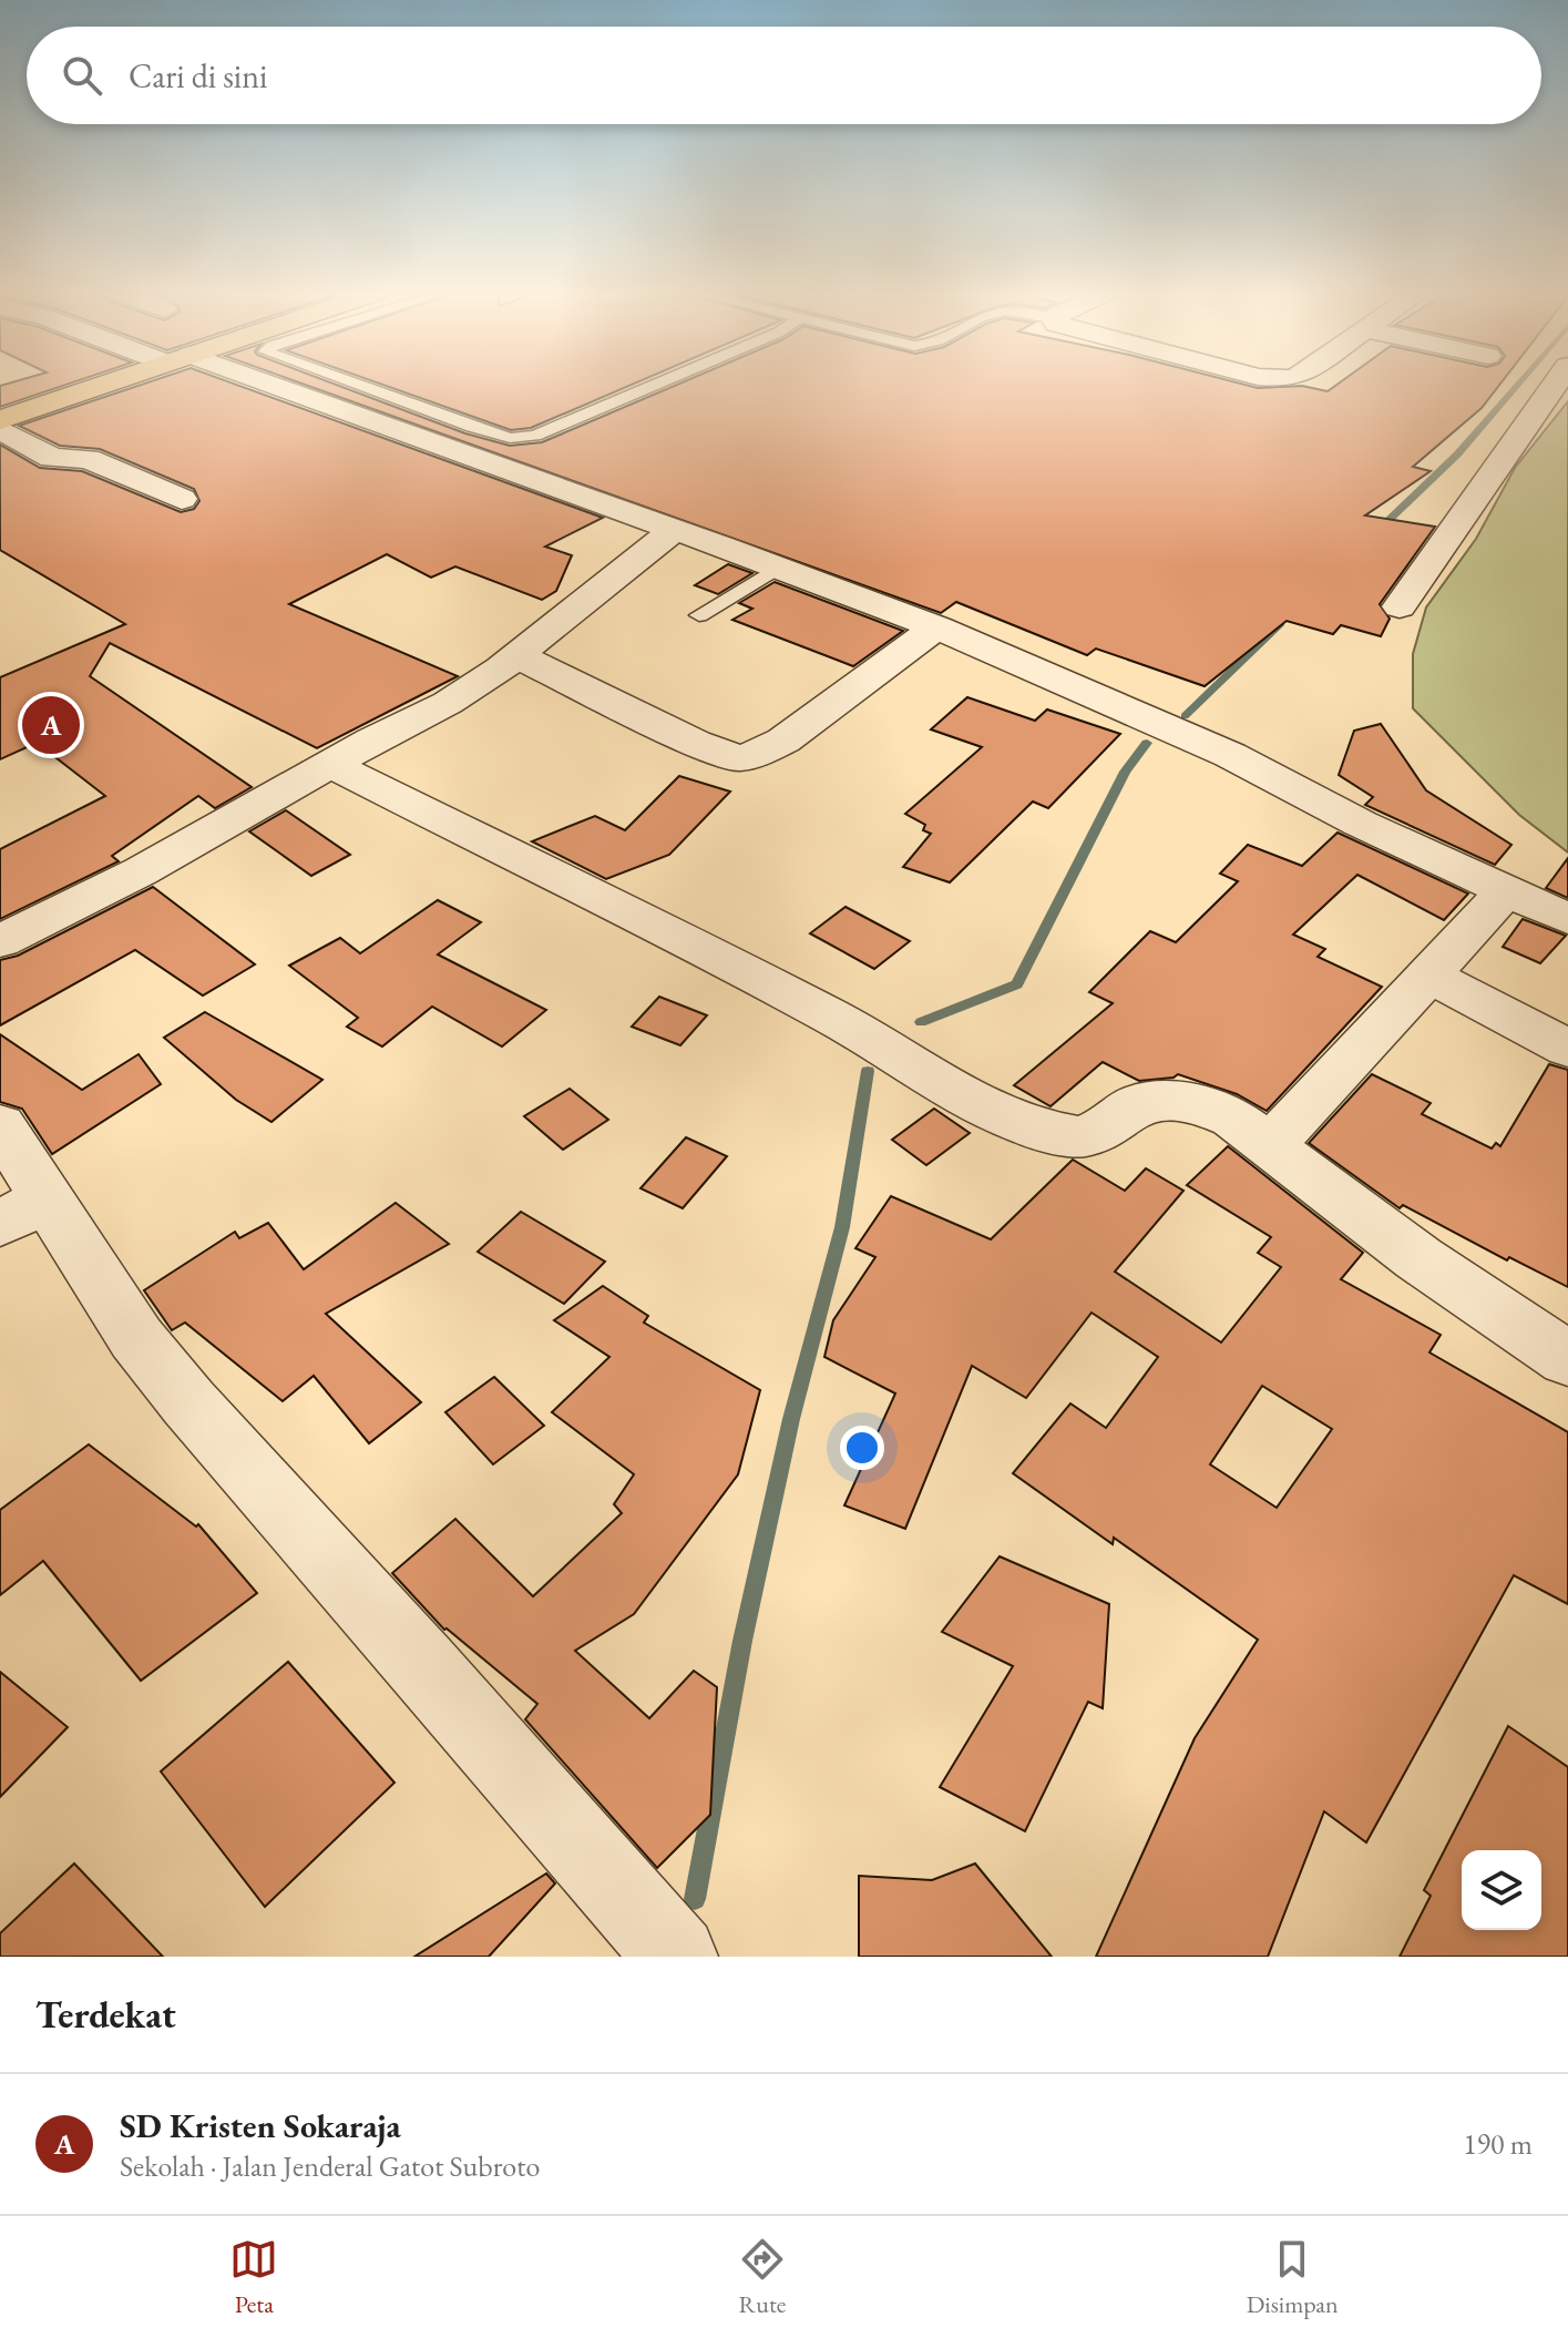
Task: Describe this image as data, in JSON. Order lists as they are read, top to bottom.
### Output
{
  "page": {
    "search": "Cari di sini",
    "pins": "A",
    "heading": "Terdekat",
    "list": [
      {
        "mark": "A",
        "name": "SD Kristen Sokaraja",
        "note": "Sekolah · Jalan Jenderal Gatot Subroto",
        "value": "190 m"
      }
    ],
    "nav": ["Peta", "Rute", "Disimpan"]
  }
}
